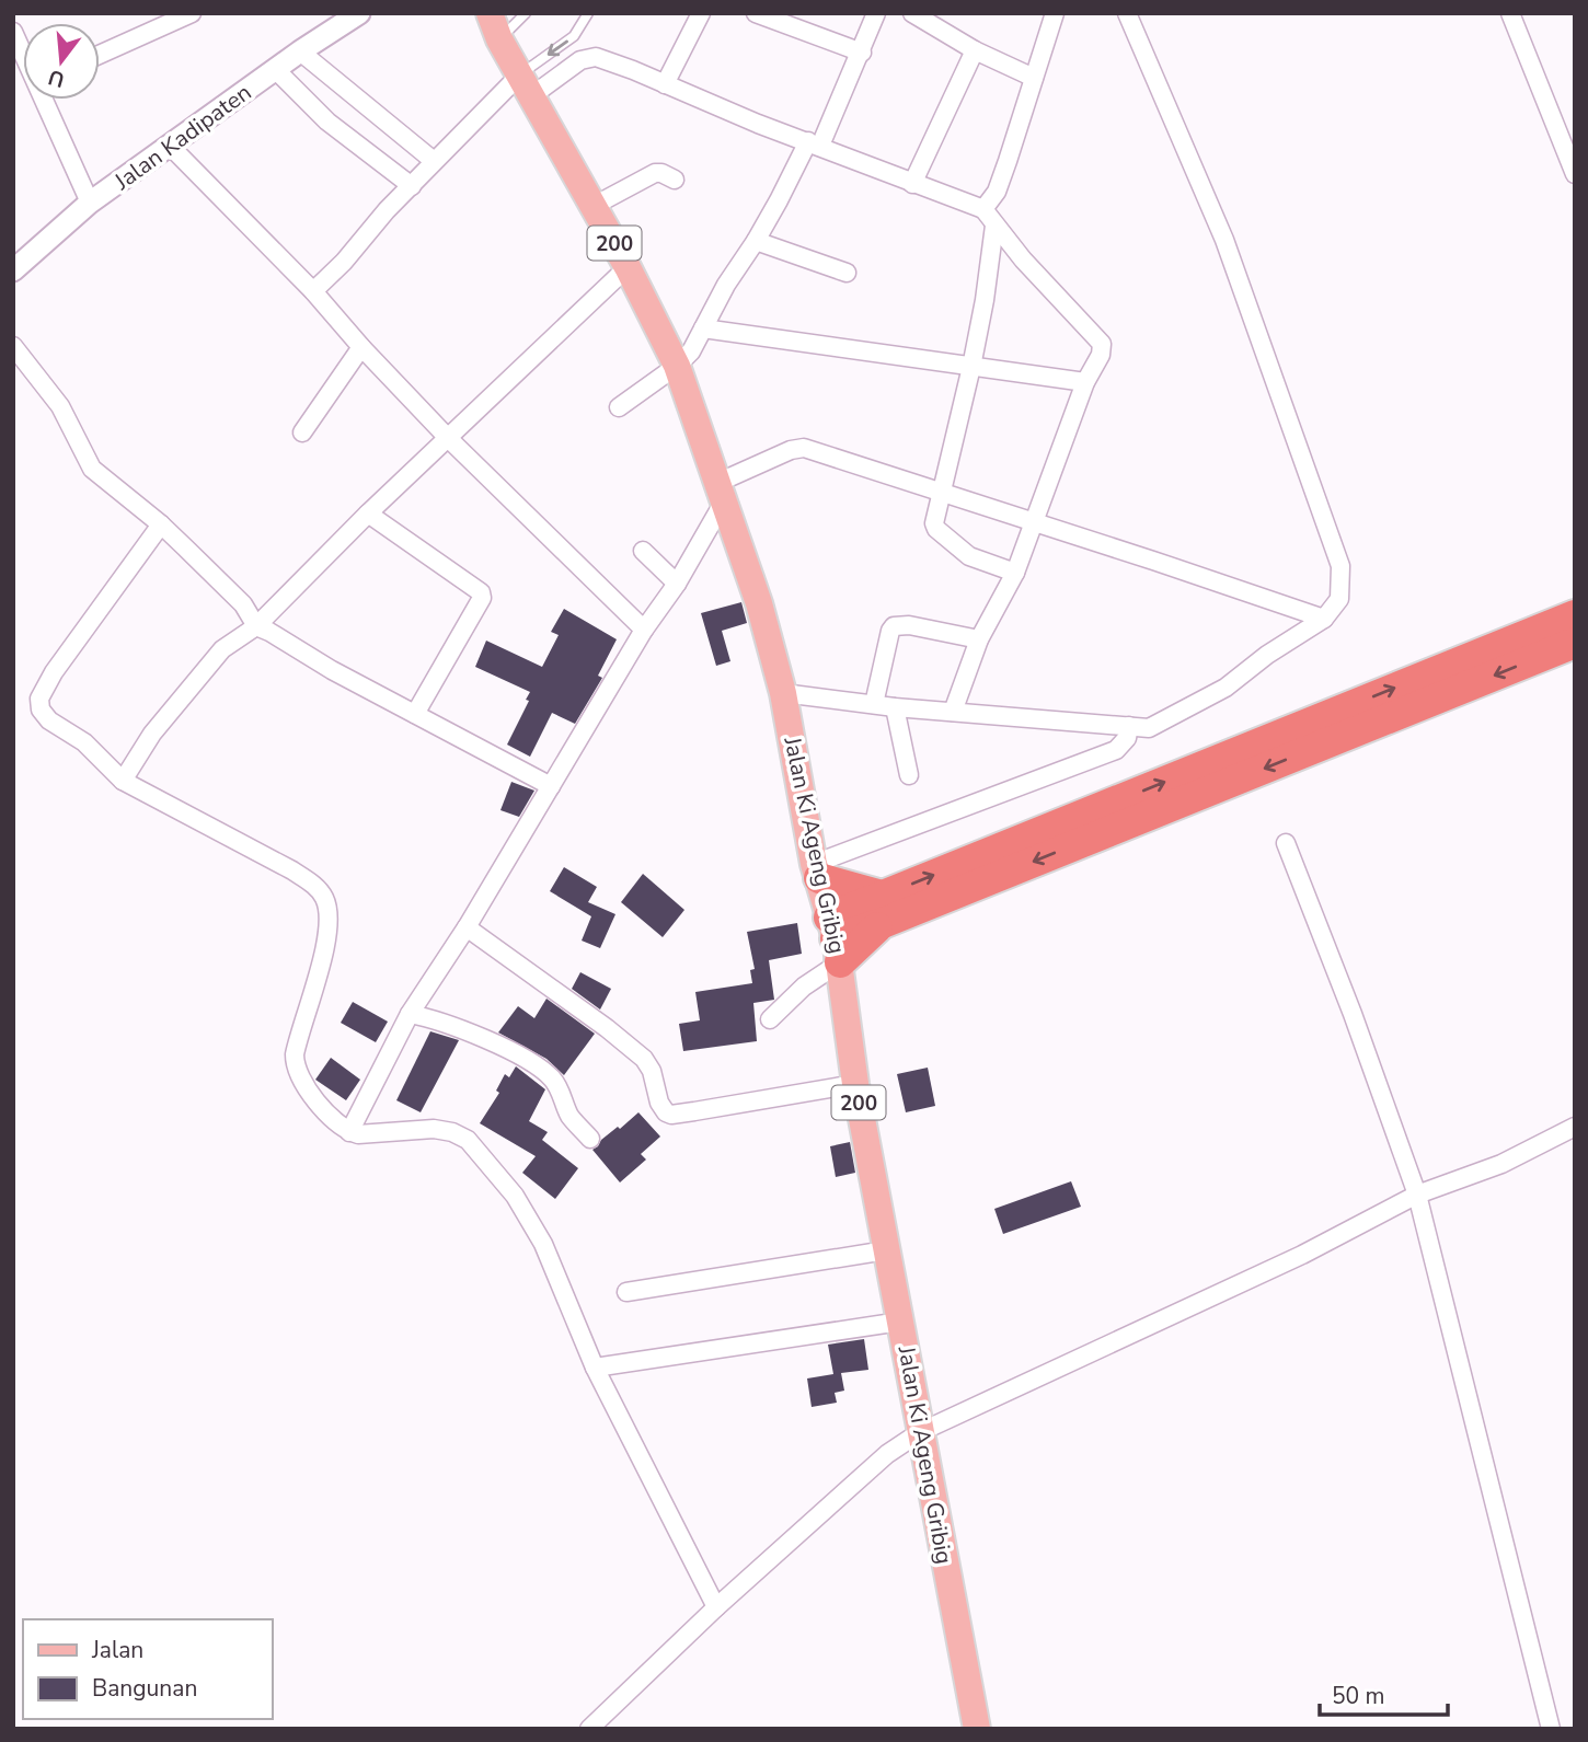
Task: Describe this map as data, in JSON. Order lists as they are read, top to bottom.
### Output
{
  "streets": {
    "main road": ["200", "Jalan Ki Ageng Gribig"],
    "street": ["Jalan Kadipaten"]
  },
  "legend": ["Jalan", "Bangunan"],
  "scale_bar": "50 m",
  "north": "bottom"
}
